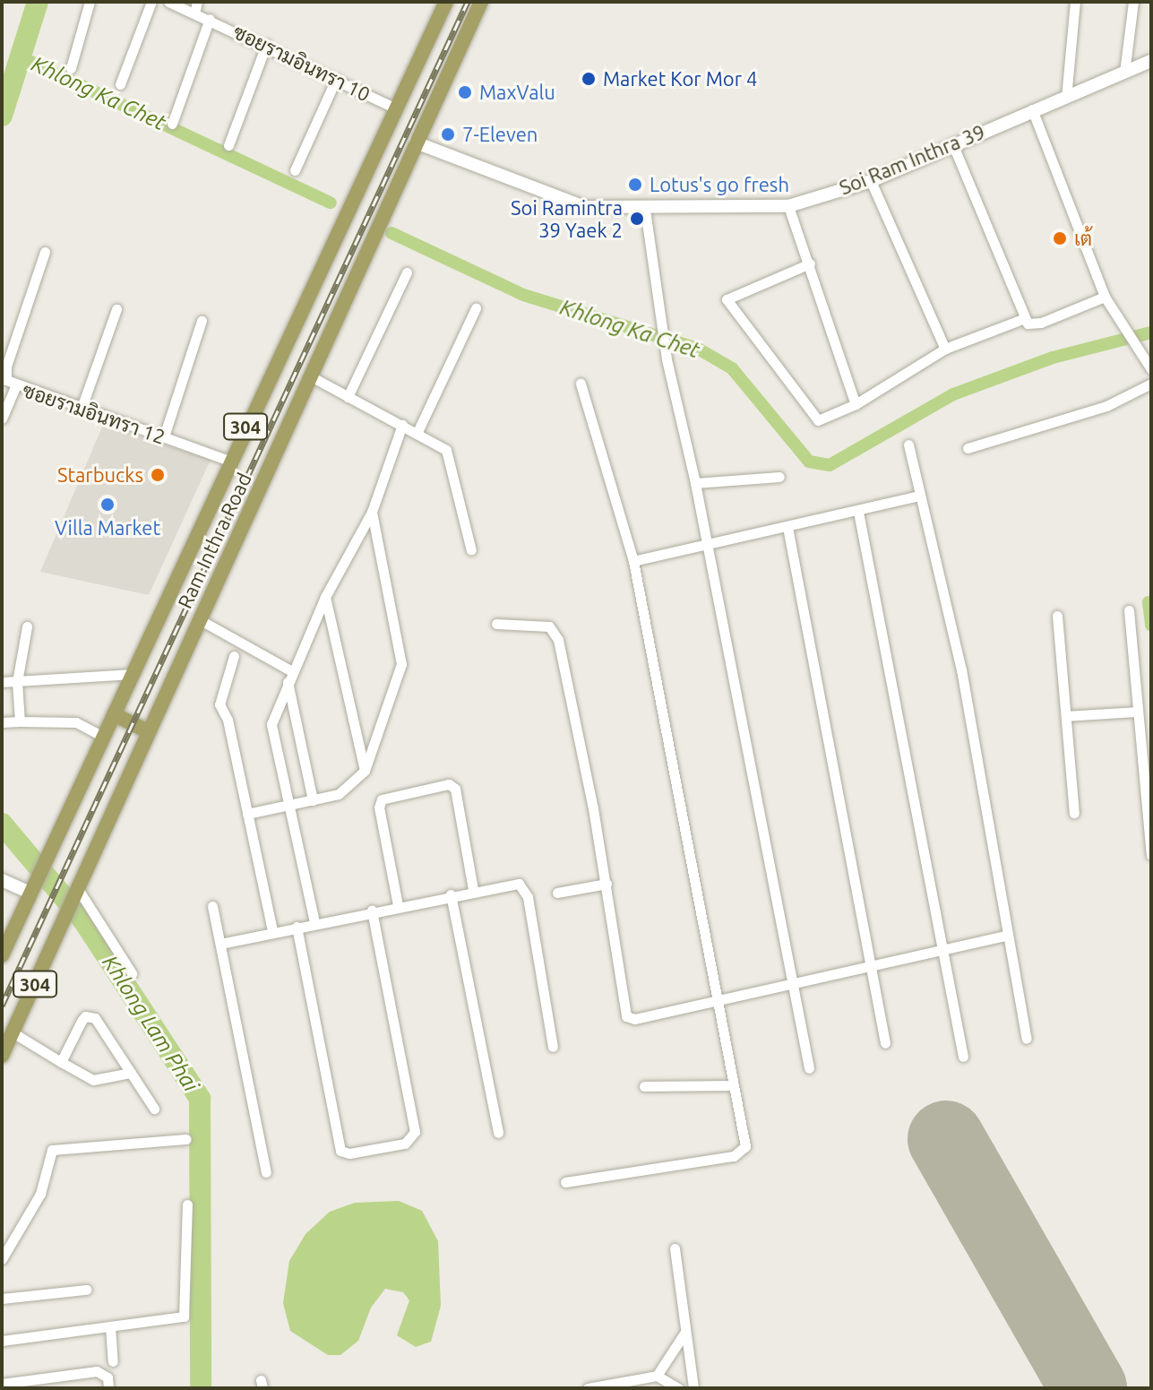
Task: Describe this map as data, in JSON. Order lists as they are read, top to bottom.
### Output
{
  "streets": {
    "main road": ["304", "Ram Inthra Road"],
    "street": ["ซอยรามอินทรา 10", "Soi Ram Inthra 39", "ซอยรามอินทรา 12"]
  },
  "crossings": [
    ["ซอยรามอินทรา 10", "Ram Inthra Road"],
    ["Soi Ram Inthra 39", "Ram Inthra Road"],
    ["ซอยรามอินทรา 12", "Ram Inthra Road"]
  ],
  "water": ["Khlong Ka Chet", "Khlong Lam Phai"],
  "places": [
    "Market Kor Mor 4",
    "MaxValu",
    "7-Eleven",
    "Lotus's go fresh",
    "Soi Ramintra 39 Yaek 2",
    "เต้",
    "Starbucks",
    "Villa Market"
  ]
}
